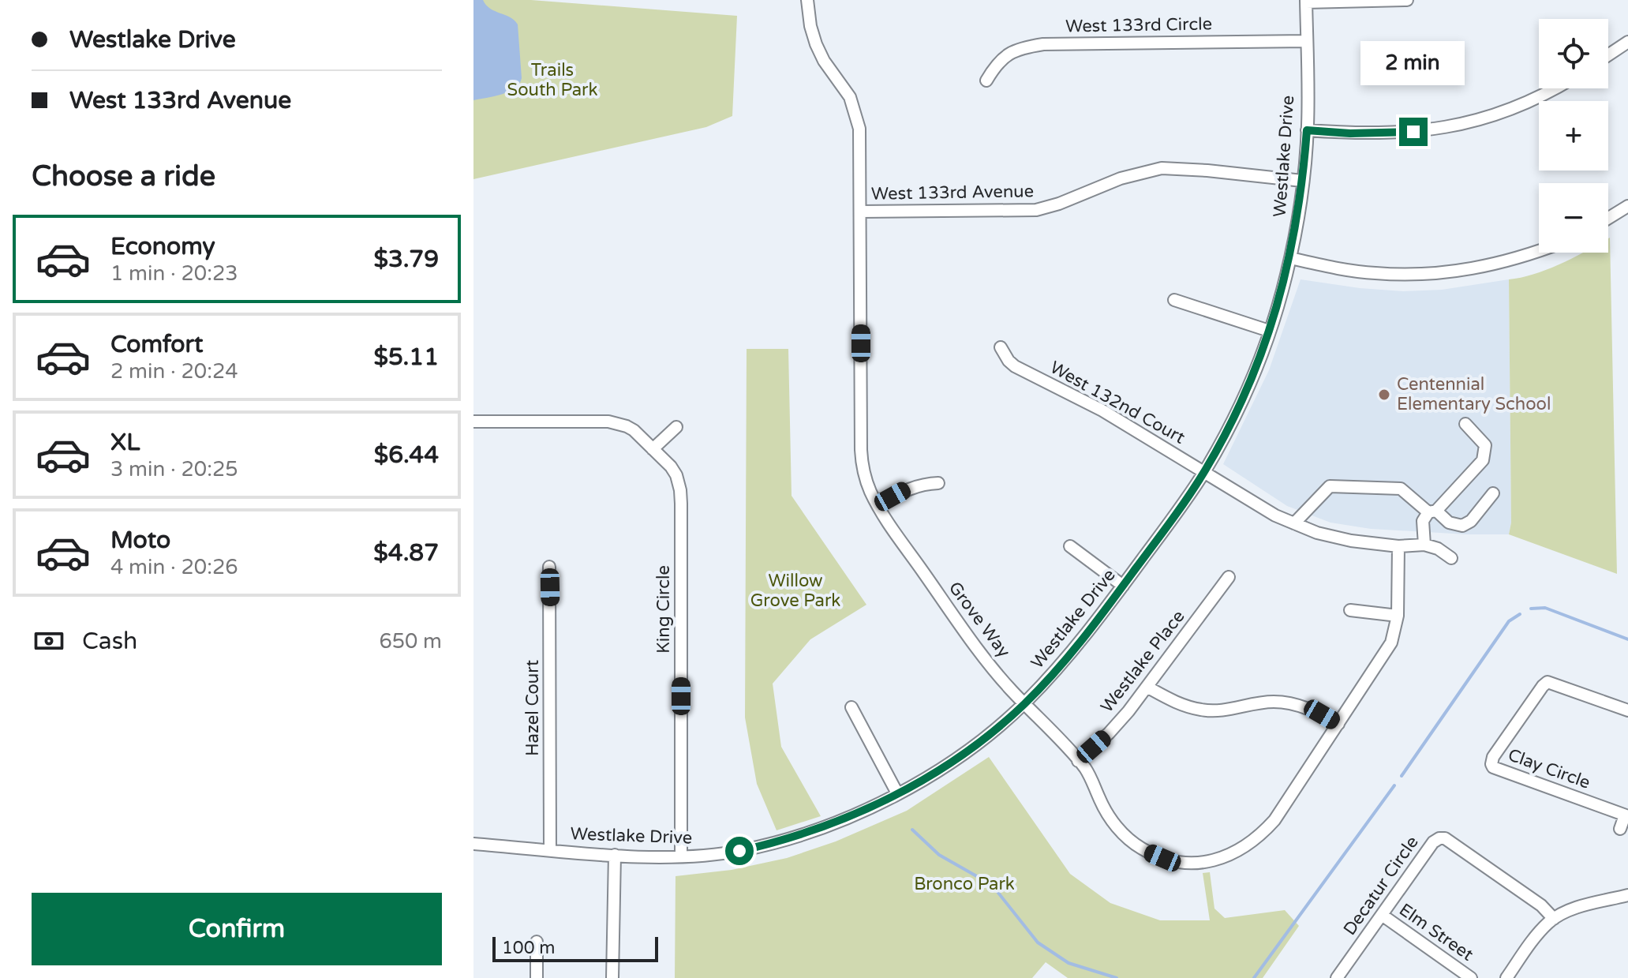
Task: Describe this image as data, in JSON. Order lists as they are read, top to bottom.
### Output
{
  "streets": {
    "street": [
      "West 133rd Circle",
      "Westlake Drive",
      "West 133rd Avenue",
      "West 132nd Court",
      "King Circle",
      "Grove Way",
      "Westlake Place",
      "Hazel Court",
      "Clay Circle",
      "Decatur Circle",
      "Elm Street"
    ]
  },
  "crossings": [
    ["West 133rd Circle", "Westlake Drive"],
    ["Westlake Drive", "West 133rd Avenue"],
    ["Westlake Drive", "West 132nd Court"],
    ["Westlake Drive", "King Circle"],
    ["Westlake Drive", "Grove Way"],
    ["Westlake Drive", "Hazel Court"],
    ["West 133rd Avenue", "Grove Way"],
    ["West 132nd Court", "Grove Way"],
    ["Grove Way", "Westlake Place"],
    ["Decatur Circle", "Elm Street"]
  ],
  "parks": ["Trails South Park", "Willow Grove Park", "Bronco Park"],
  "places": ["Centennial Elementary School"],
  "scale_bar": "100 m",
  "page": {
    "banner": ["Westlake Drive", "West 133rd Avenue"],
    "map_buttons": ["+", "−"],
    "bubble": "2 min",
    "heading": "Choose a ride",
    "list": [
      {
        "name": "Economy",
        "note": "1 min · 20:23",
        "value": "$3.79"
      },
      {
        "name": "Comfort",
        "note": "2 min · 20:24",
        "value": "$5.11"
      },
      {
        "name": "XL",
        "note": "3 min · 20:25",
        "value": "$6.44"
      },
      {
        "name": "Moto",
        "note": "4 min · 20:26",
        "value": "$4.87"
      }
    ],
    "pay": ["Cash", "650 m"],
    "buttons": "Confirm",
    "scale": "100 m"
  }
}
